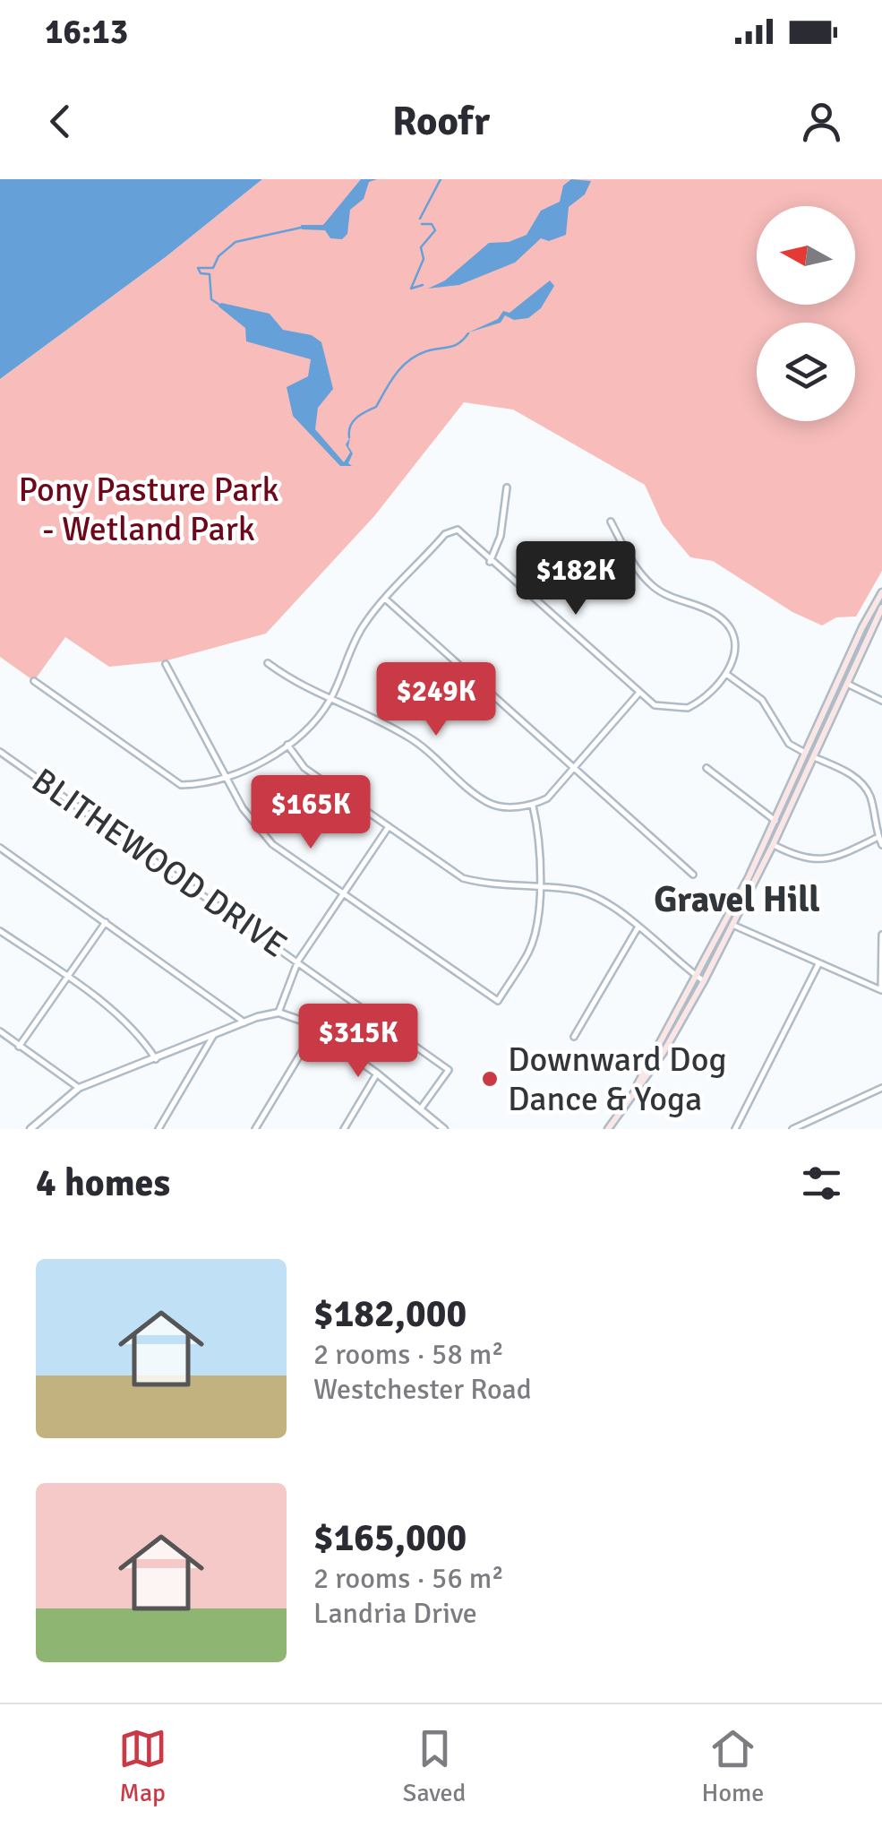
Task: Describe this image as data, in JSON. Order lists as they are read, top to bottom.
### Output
{
  "streets": {
    "street": ["BLITHEWOOD DRIVE"]
  },
  "districts": ["Gravel Hill"],
  "parks": ["Pony Pasture Park - Wetland Park"],
  "places": ["Downward Dog Dance & Yoga"],
  "north": "left",
  "page": {
    "status": "16:13",
    "header": "Roofr",
    "price": [
      "$182K",
      "$249K",
      "$165K",
      "$315K"
    ],
    "heading": "4 homes",
    "list": [
      {
        "name": "$182,000",
        "note": "2 rooms · 58 m² · Westchester Road"
      },
      {
        "name": "$165,000",
        "note": "2 rooms · 56 m² · Landria Drive"
      }
    ],
    "tabs": ["Map", "Saved", "Home"]
  }
}
